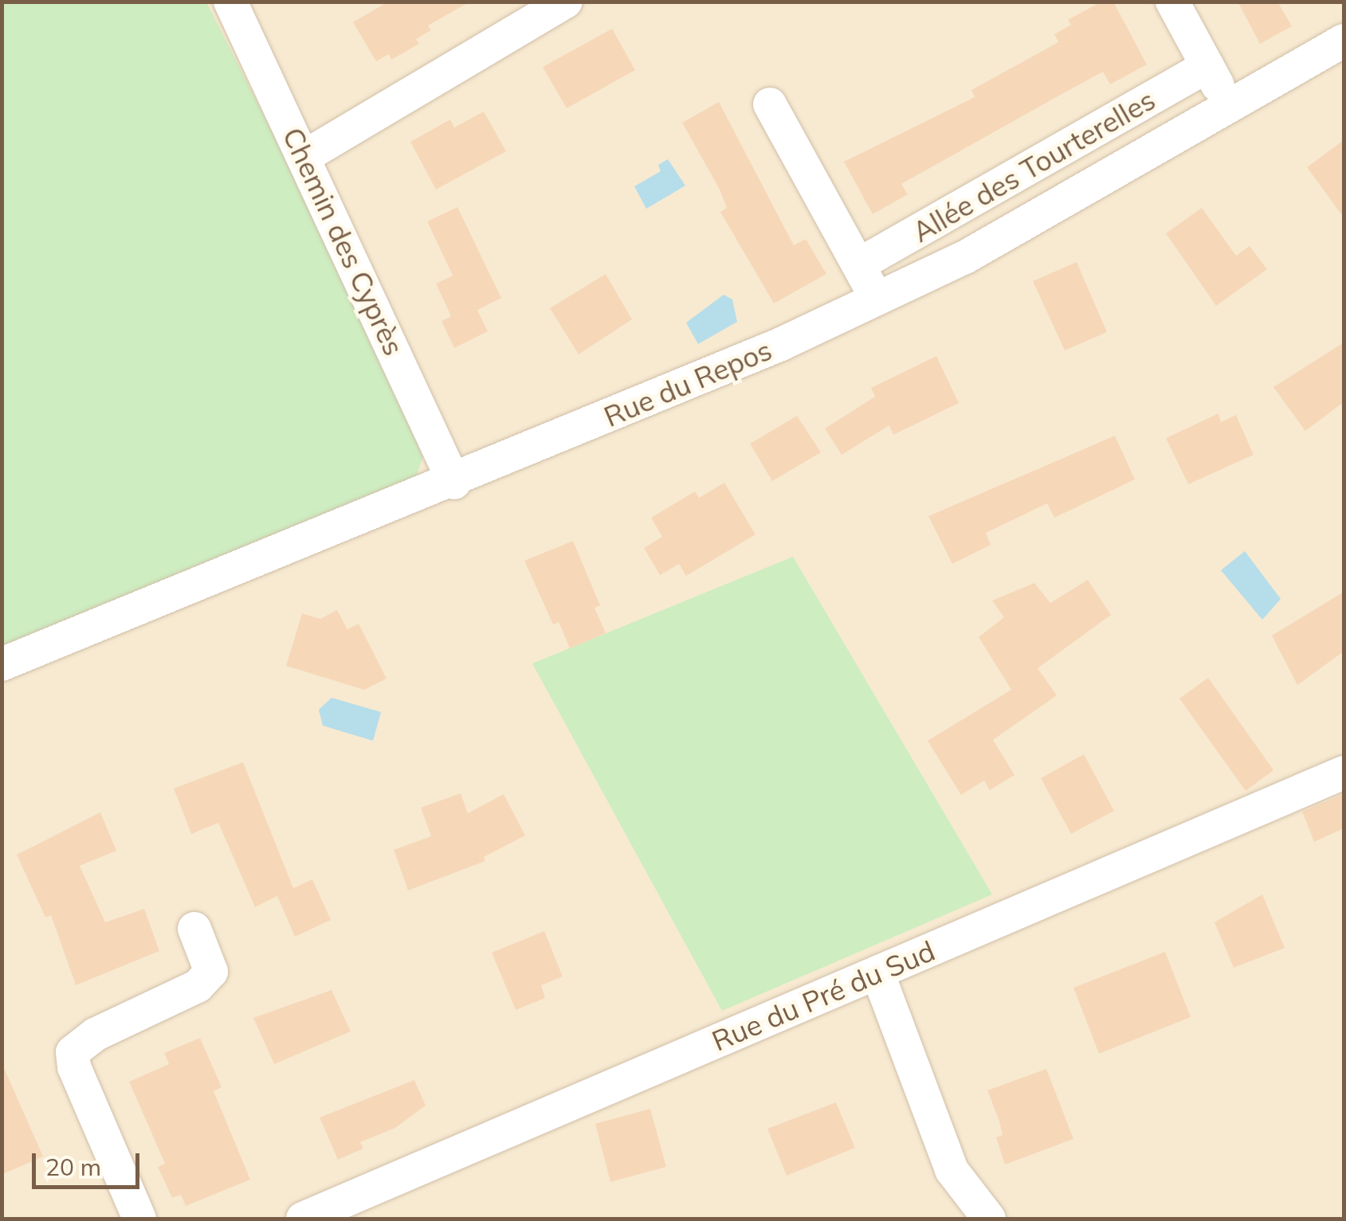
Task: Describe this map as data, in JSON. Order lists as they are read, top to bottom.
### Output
{
  "streets": {
    "street": [
      "Allée des Tourterelles",
      "Chemin des Cyprès",
      "Rue du Repos",
      "Rue du Pré du Sud"
    ]
  },
  "crossings": [
    ["Chemin des Cyprès", "Rue du Repos"]
  ],
  "scale_bar": "20 m"
}
